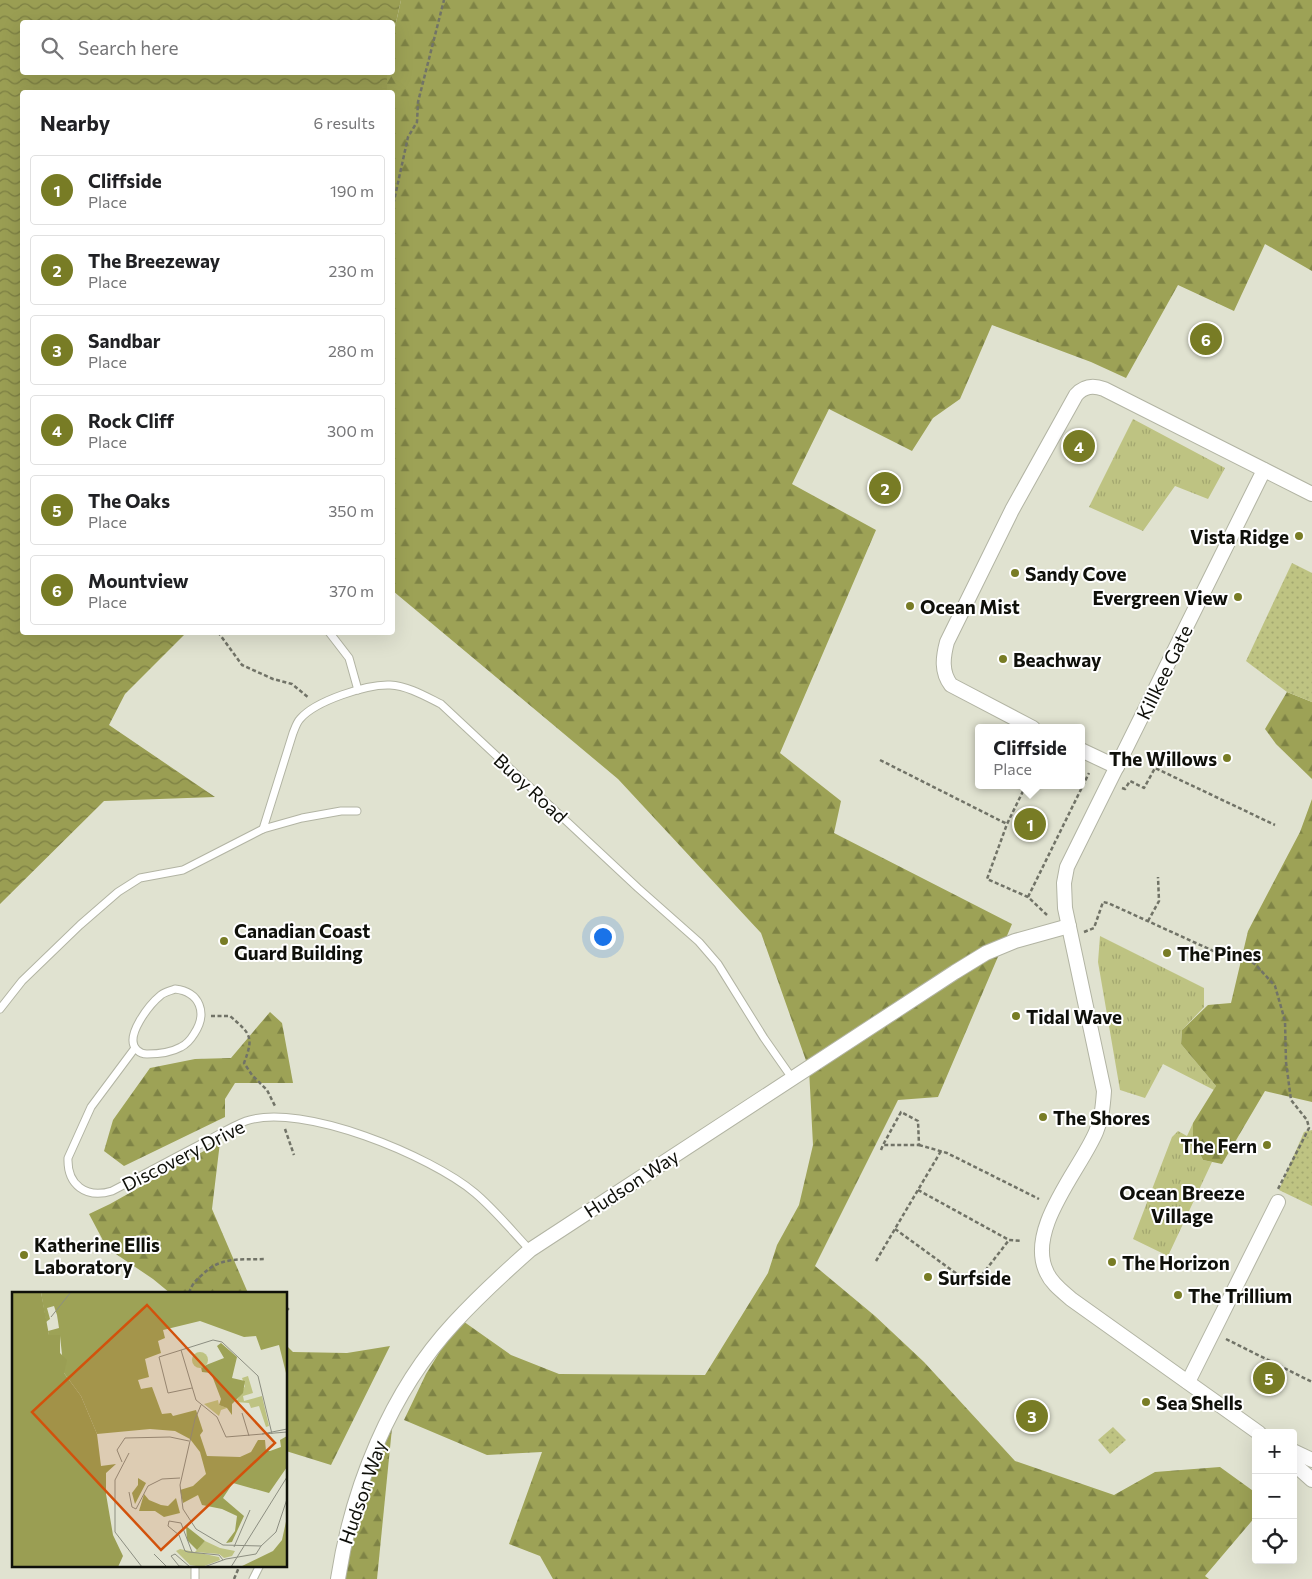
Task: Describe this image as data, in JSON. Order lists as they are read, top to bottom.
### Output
{
  "streets": {
    "street": ["Killkee Gate", "Hudson Way"],
    "lane": ["Buoy Road", "Discovery Drive"]
  },
  "crossings": [
    ["Killkee Gate", "Hudson Way"],
    ["Buoy Road", "Hudson Way"],
    ["Discovery Drive", "Hudson Way"]
  ],
  "districts": ["Ocean Breeze Village"],
  "places": [
    "Vista Ridge",
    "Sandy Cove",
    "Evergreen View",
    "Ocean Mist",
    "Beachway",
    "The Willows",
    "Canadian Coast Guard Building",
    "The Pines",
    "Tidal Wave",
    "The Shores",
    "The Fern",
    "Katherine Ellis Laboratory",
    "The Horizon",
    "Surfside",
    "The Trillium",
    "Sea Shells"
  ],
  "page": {
    "search": "Search here",
    "heading": ["Nearby", "6 results"],
    "list": [
      {
        "mark": "1",
        "name": "Cliffside",
        "note": "Place",
        "value": "190 m"
      },
      {
        "mark": "2",
        "name": "The Breezeway",
        "note": "Place",
        "value": "230 m"
      },
      {
        "mark": "3",
        "name": "Sandbar",
        "note": "Place",
        "value": "280 m"
      },
      {
        "mark": "4",
        "name": "Rock Cliff",
        "note": "Place",
        "value": "300 m"
      },
      {
        "mark": "5",
        "name": "The Oaks",
        "note": "Place",
        "value": "350 m"
      },
      {
        "mark": "6",
        "name": "Mountview",
        "note": "Place",
        "value": "370 m"
      }
    ],
    "pins": [
      "6",
      "4",
      "2",
      "1",
      "5",
      "3"
    ],
    "popup": ["Cliffside", "Place"],
    "map_buttons": ["+", "−"]
  }
}
